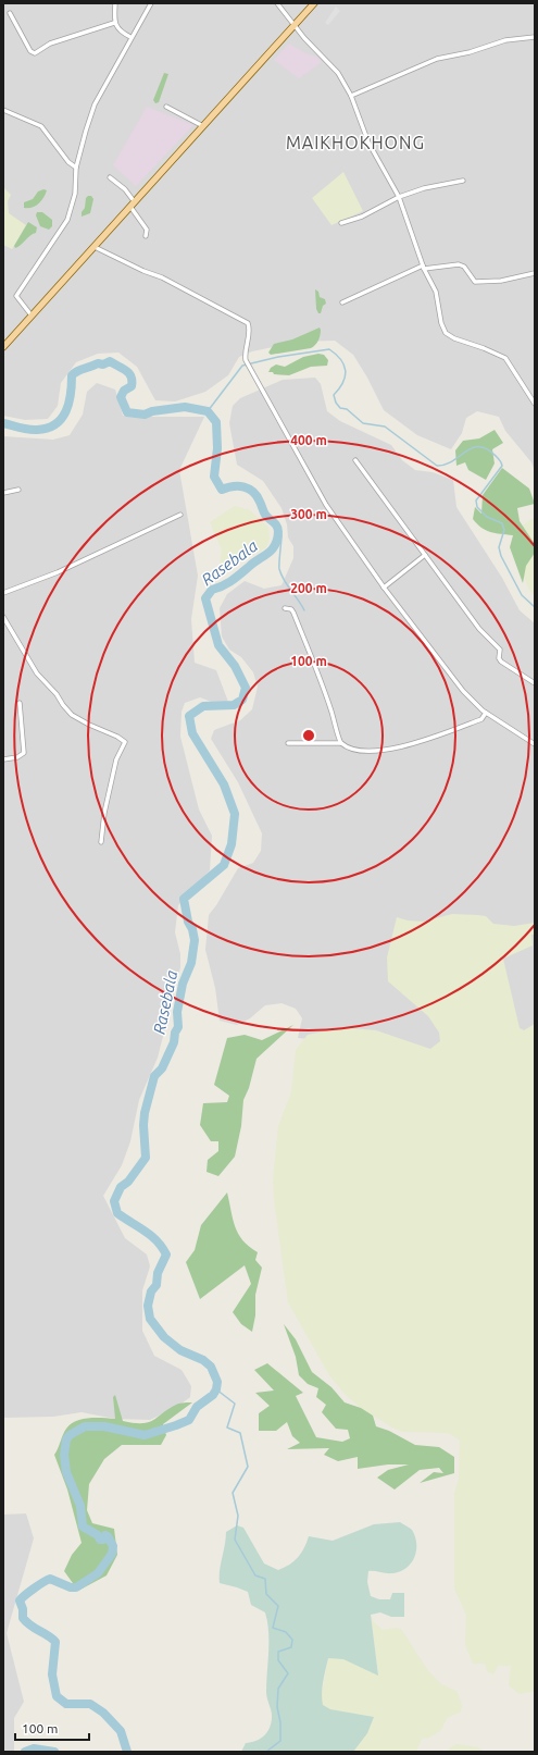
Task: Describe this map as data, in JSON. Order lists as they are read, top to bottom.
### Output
{
  "districts": ["MAIKHOKHONG"],
  "water": ["Rasebala"],
  "scale_bar": "100 m",
  "rings": [
    "400 m",
    "300 m",
    "200 m",
    "100 m"
  ]
}
